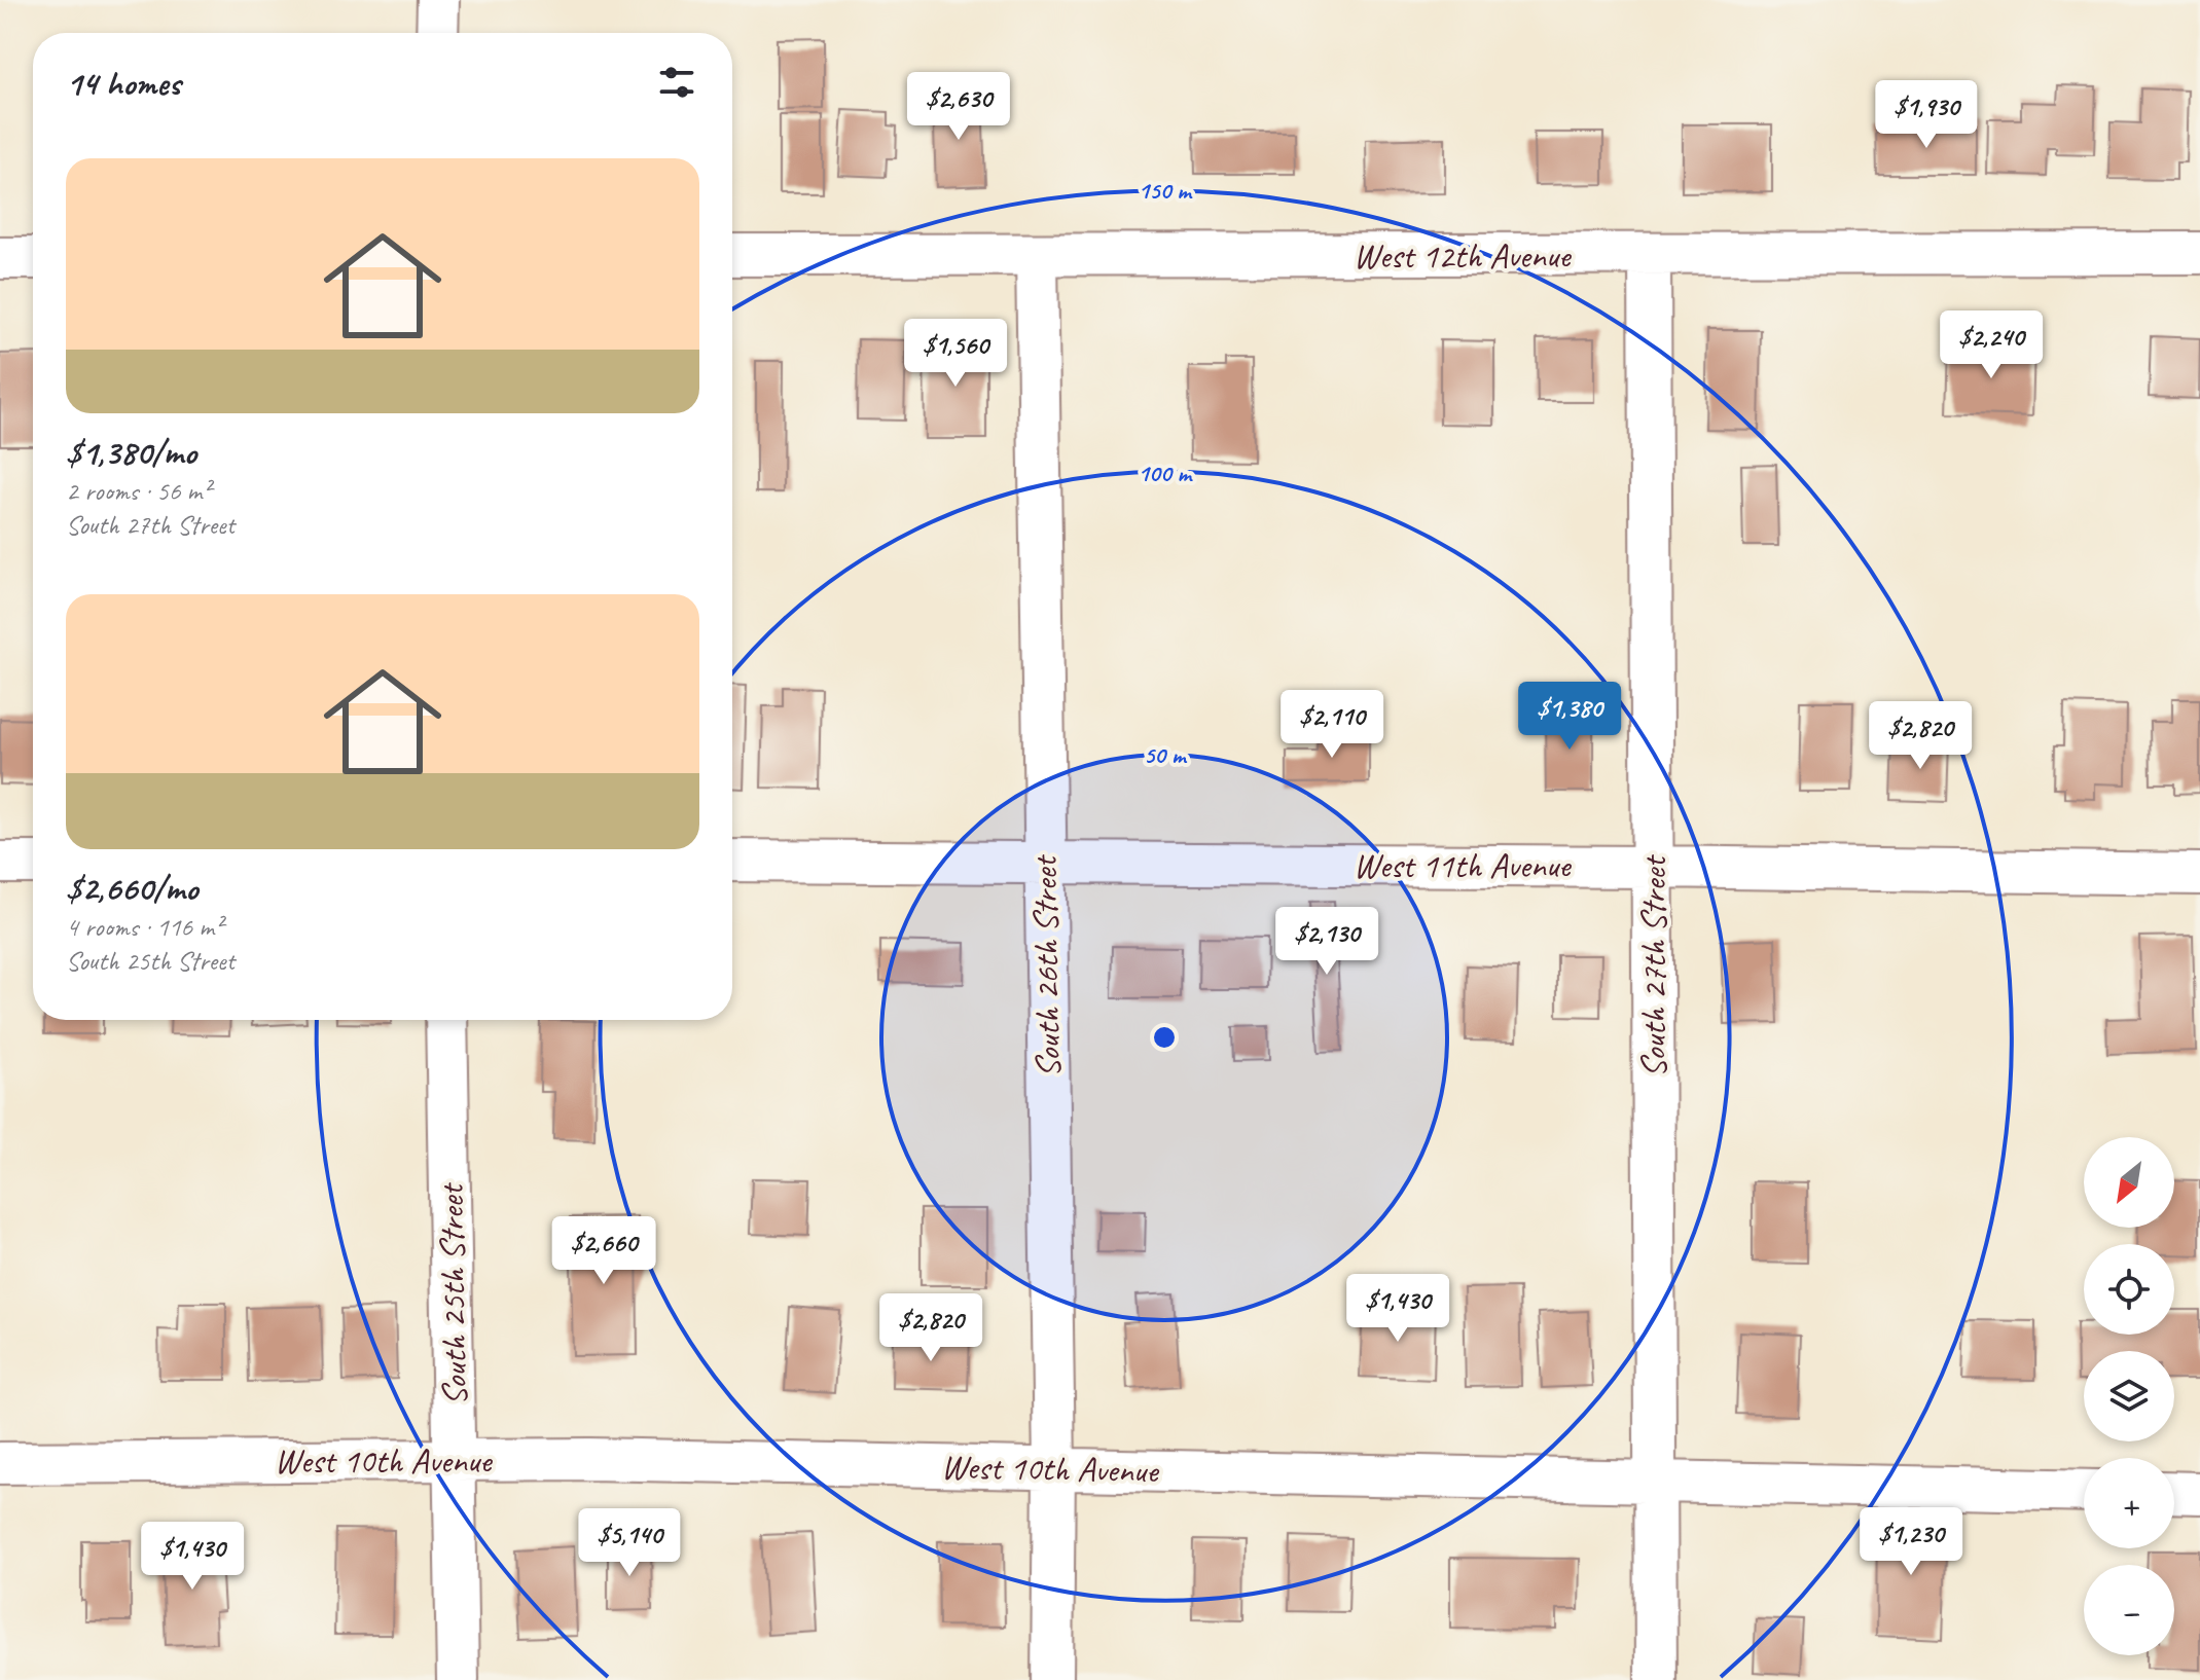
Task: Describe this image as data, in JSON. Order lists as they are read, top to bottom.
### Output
{
  "streets": {
    "street": [
      "West 12th Avenue",
      "West 11th Avenue",
      "South 26th Street",
      "South 27th Street",
      "South 25th Street",
      "West 10th Avenue"
    ]
  },
  "crossings": [
    ["West 12th Avenue", "South 26th Street"],
    ["West 12th Avenue", "South 27th Street"],
    ["West 11th Avenue", "South 26th Street"],
    ["West 11th Avenue", "South 27th Street"],
    ["South 26th Street", "West 10th Avenue"],
    ["South 27th Street", "West 10th Avenue"],
    ["South 25th Street", "West 10th Avenue"]
  ],
  "north": "bottom left",
  "page": {
    "heading": "14 homes",
    "price": [
      "$2,630",
      "$1,930",
      "$2,240",
      "$1,560",
      "$1,380",
      "$2,110",
      "$2,820",
      "$2,130",
      "$2,660",
      "$1,430",
      "$2,820",
      "$1,230",
      "$5,140",
      "$1,430"
    ],
    "list": [
      {
        "name": "$1,380/mo",
        "note": "2 rooms · 56 m² · South 27th Street"
      },
      {
        "name": "$2,660/mo",
        "note": "4 rooms · 116 m² · South 25th Street"
      }
    ],
    "map_buttons": ["+", "−"]
  },
  "rings": ["150 m", "100 m", "50 m"]
}
